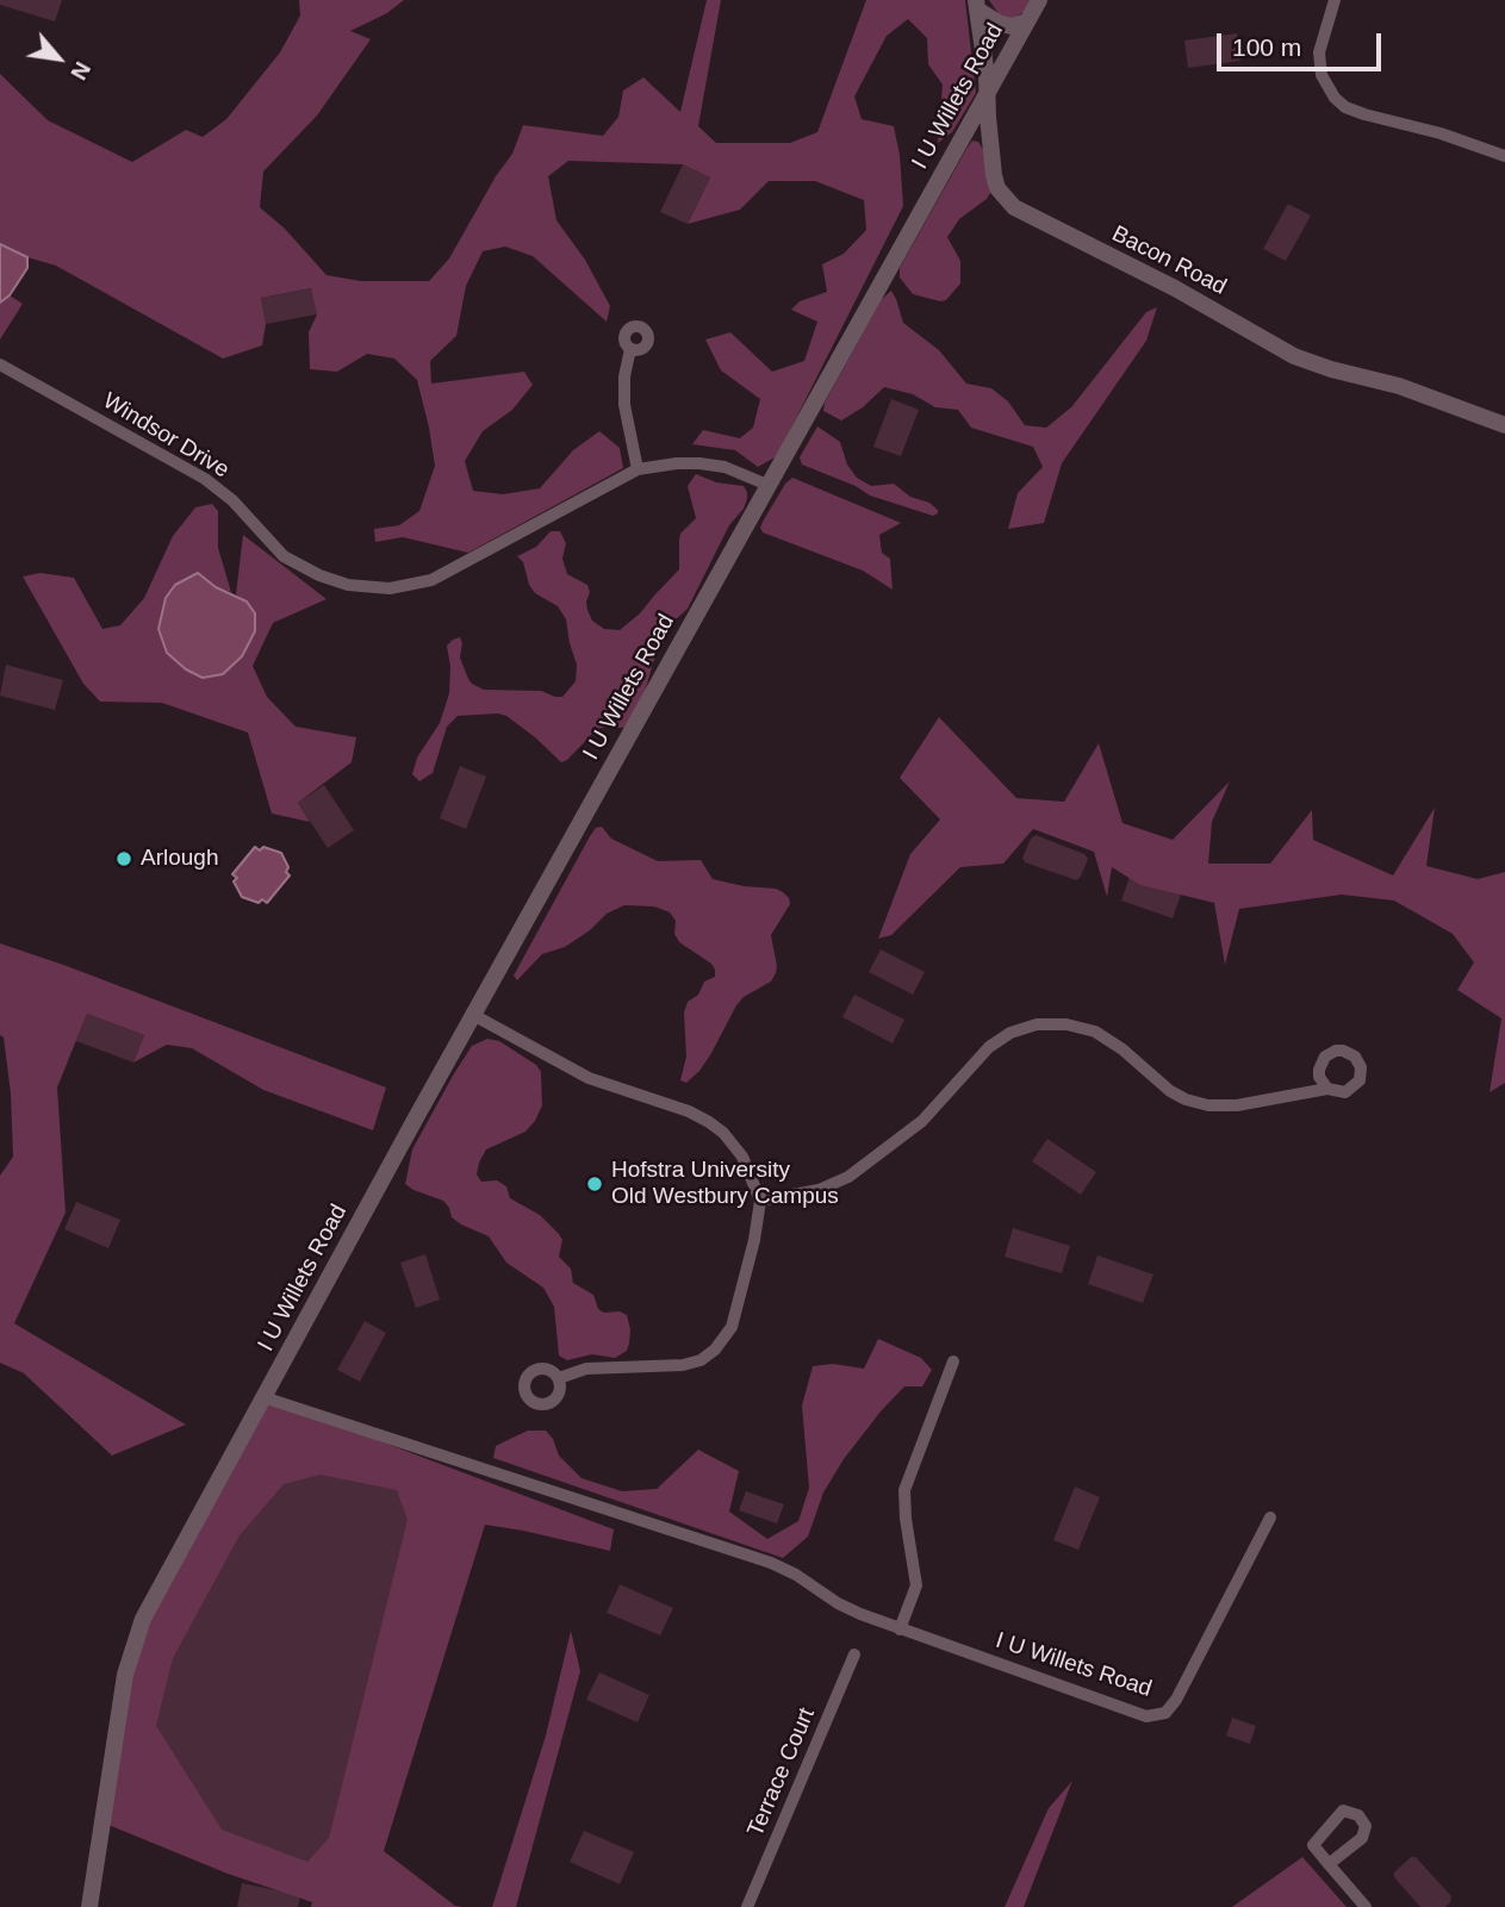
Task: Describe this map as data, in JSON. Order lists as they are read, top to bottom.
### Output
{
  "streets": {
    "street": [
      "I U Willets Road",
      "Bacon Road",
      "Windsor Drive",
      "Terrace Court"
    ]
  },
  "crossings": [
    ["I U Willets Road", "Bacon Road"],
    ["I U Willets Road", "Windsor Drive"]
  ],
  "places": ["Arlough", "Hofstra University Old Westbury Campus"],
  "scale_bar": "100 m",
  "north": "bottom right"
}
